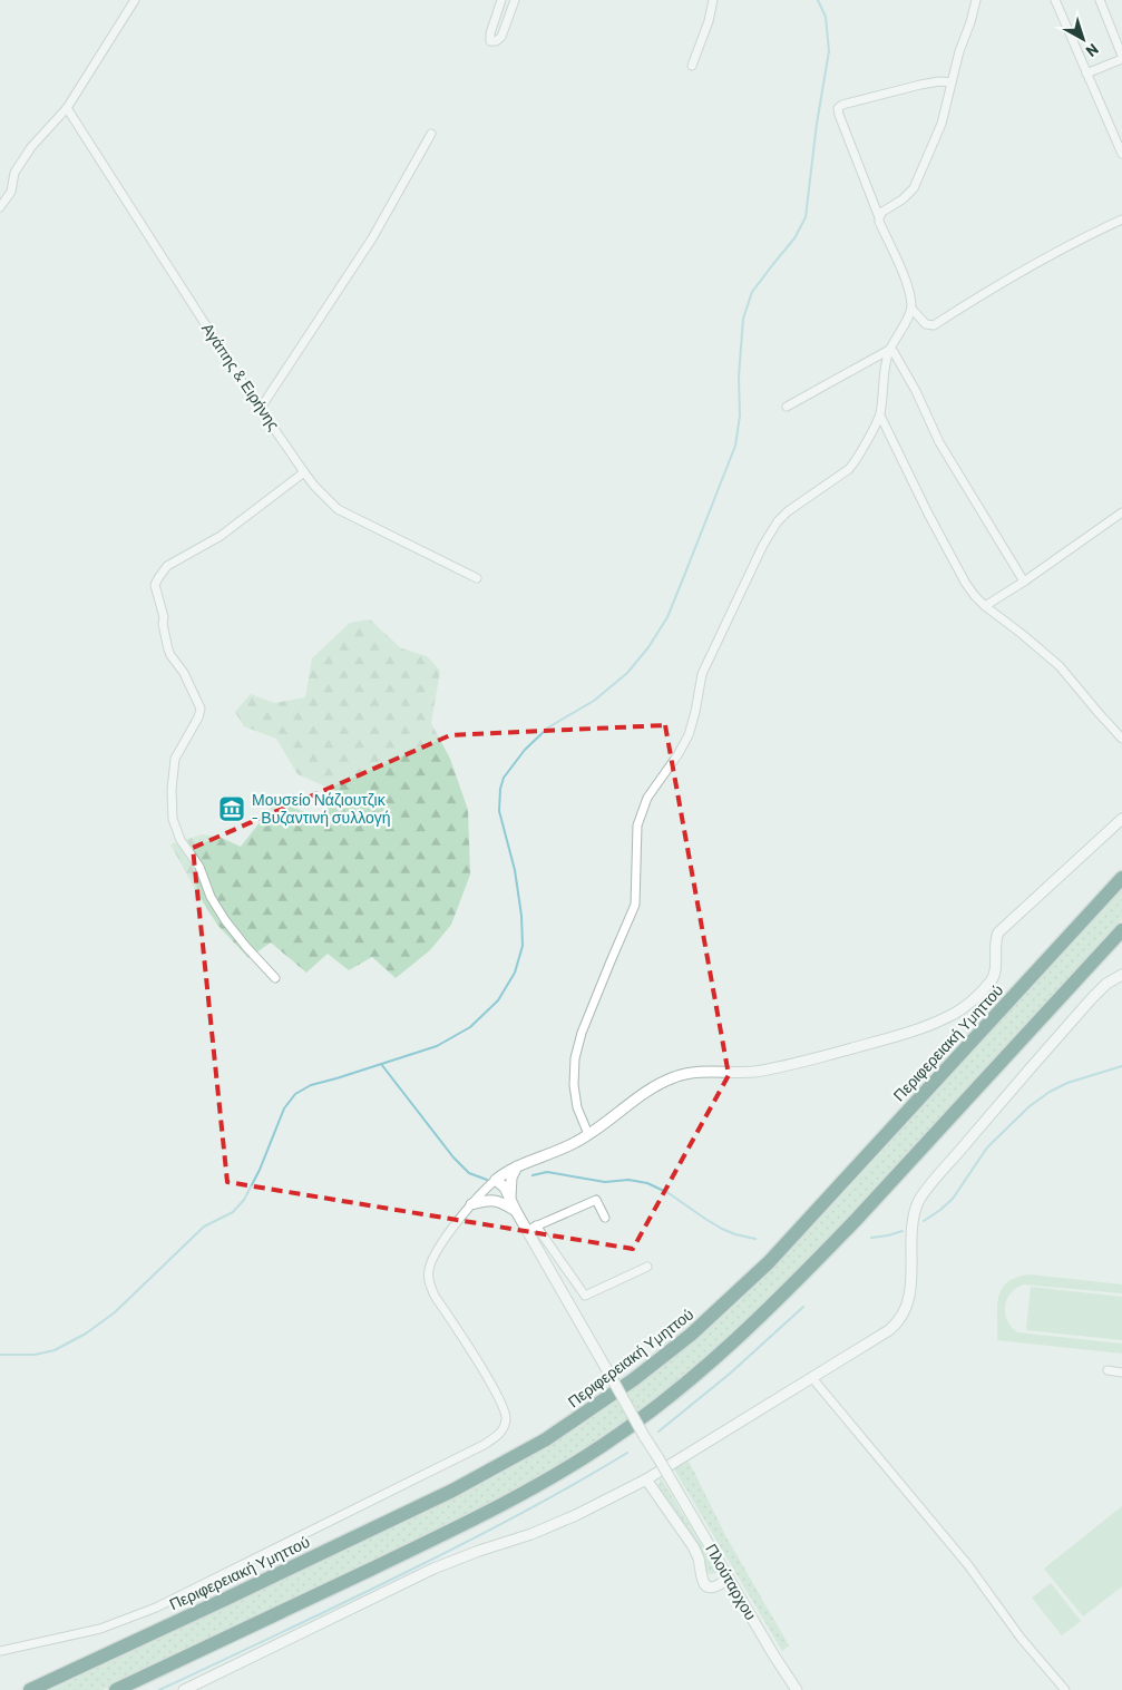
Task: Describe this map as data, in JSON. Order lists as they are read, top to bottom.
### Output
{
  "streets": {
    "highway": ["Περιφερειακή Υμηττού"],
    "street": ["Αγάπης & Ειρήνης", "Πλούταρχου"]
  },
  "places": {
    "museum": ["Μουσείο Νάζιουτζικ - Βυζαντινή συλλογή"]
  },
  "north": "bottom right"
}
